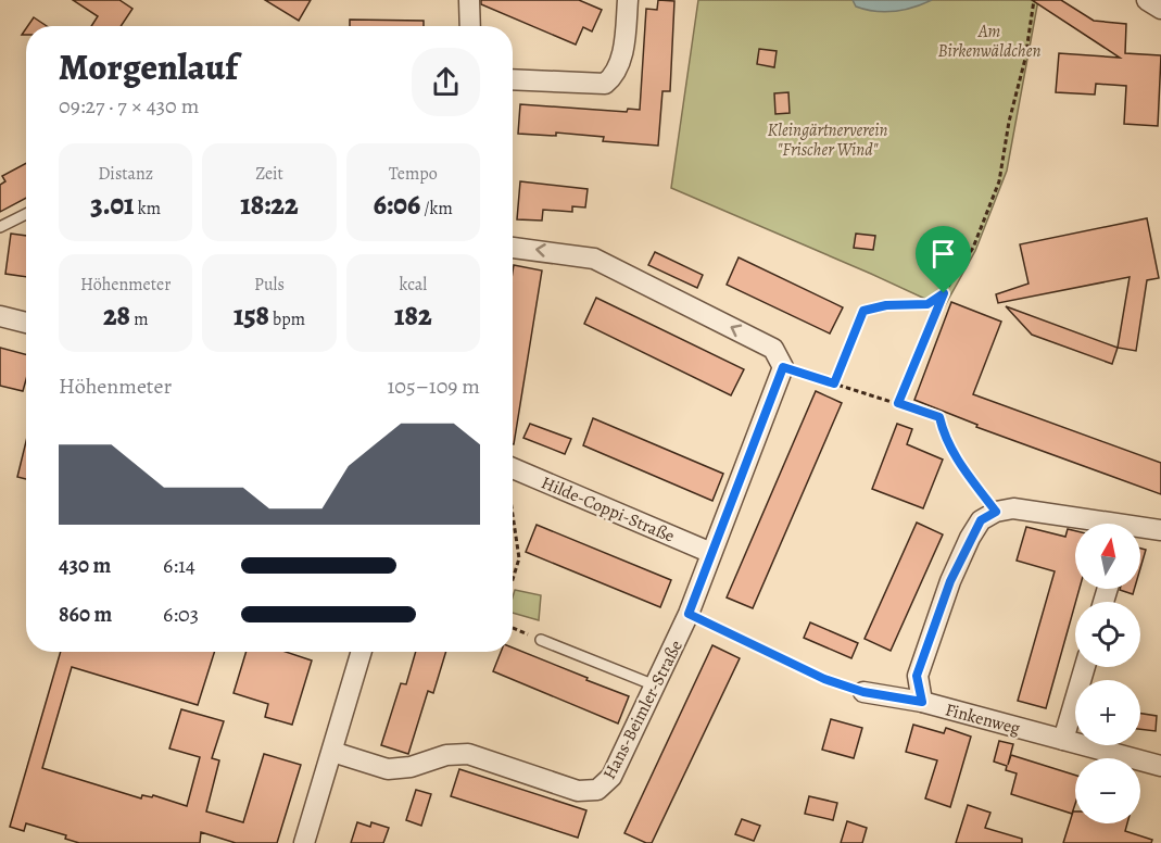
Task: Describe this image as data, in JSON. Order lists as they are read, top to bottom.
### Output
{
  "streets": {
    "street": ["Hilde-Coppi-Straße", "Hans-Beimler-Straße", "Finkenweg"]
  },
  "crossings": [
    ["Hilde-Coppi-Straße", "Hans-Beimler-Straße"]
  ],
  "parks": ["Am Birkenwäldchen", "Kleingärtnerverein \"Frischer Wind\""],
  "north": "top",
  "page": {
    "heading": ["Morgenlauf", "09:27 · 7 × 430 m"],
    "stats": [
      ["Distanz", "3.01 km"],
      ["Zeit", "18:22"],
      ["Tempo", "6:06 /km"],
      ["Höhenmeter", "28 m"],
      ["Puls", "158 bpm"],
      ["kcal", "182"]
    ],
    "chart": ["Höhenmeter", "105–109 m"],
    "map_buttons": ["+", "−"],
    "list": [
      {
        "name": "430 m",
        "note": "6:14"
      },
      {
        "name": "860 m",
        "note": "6:03"
      }
    ]
  }
}
